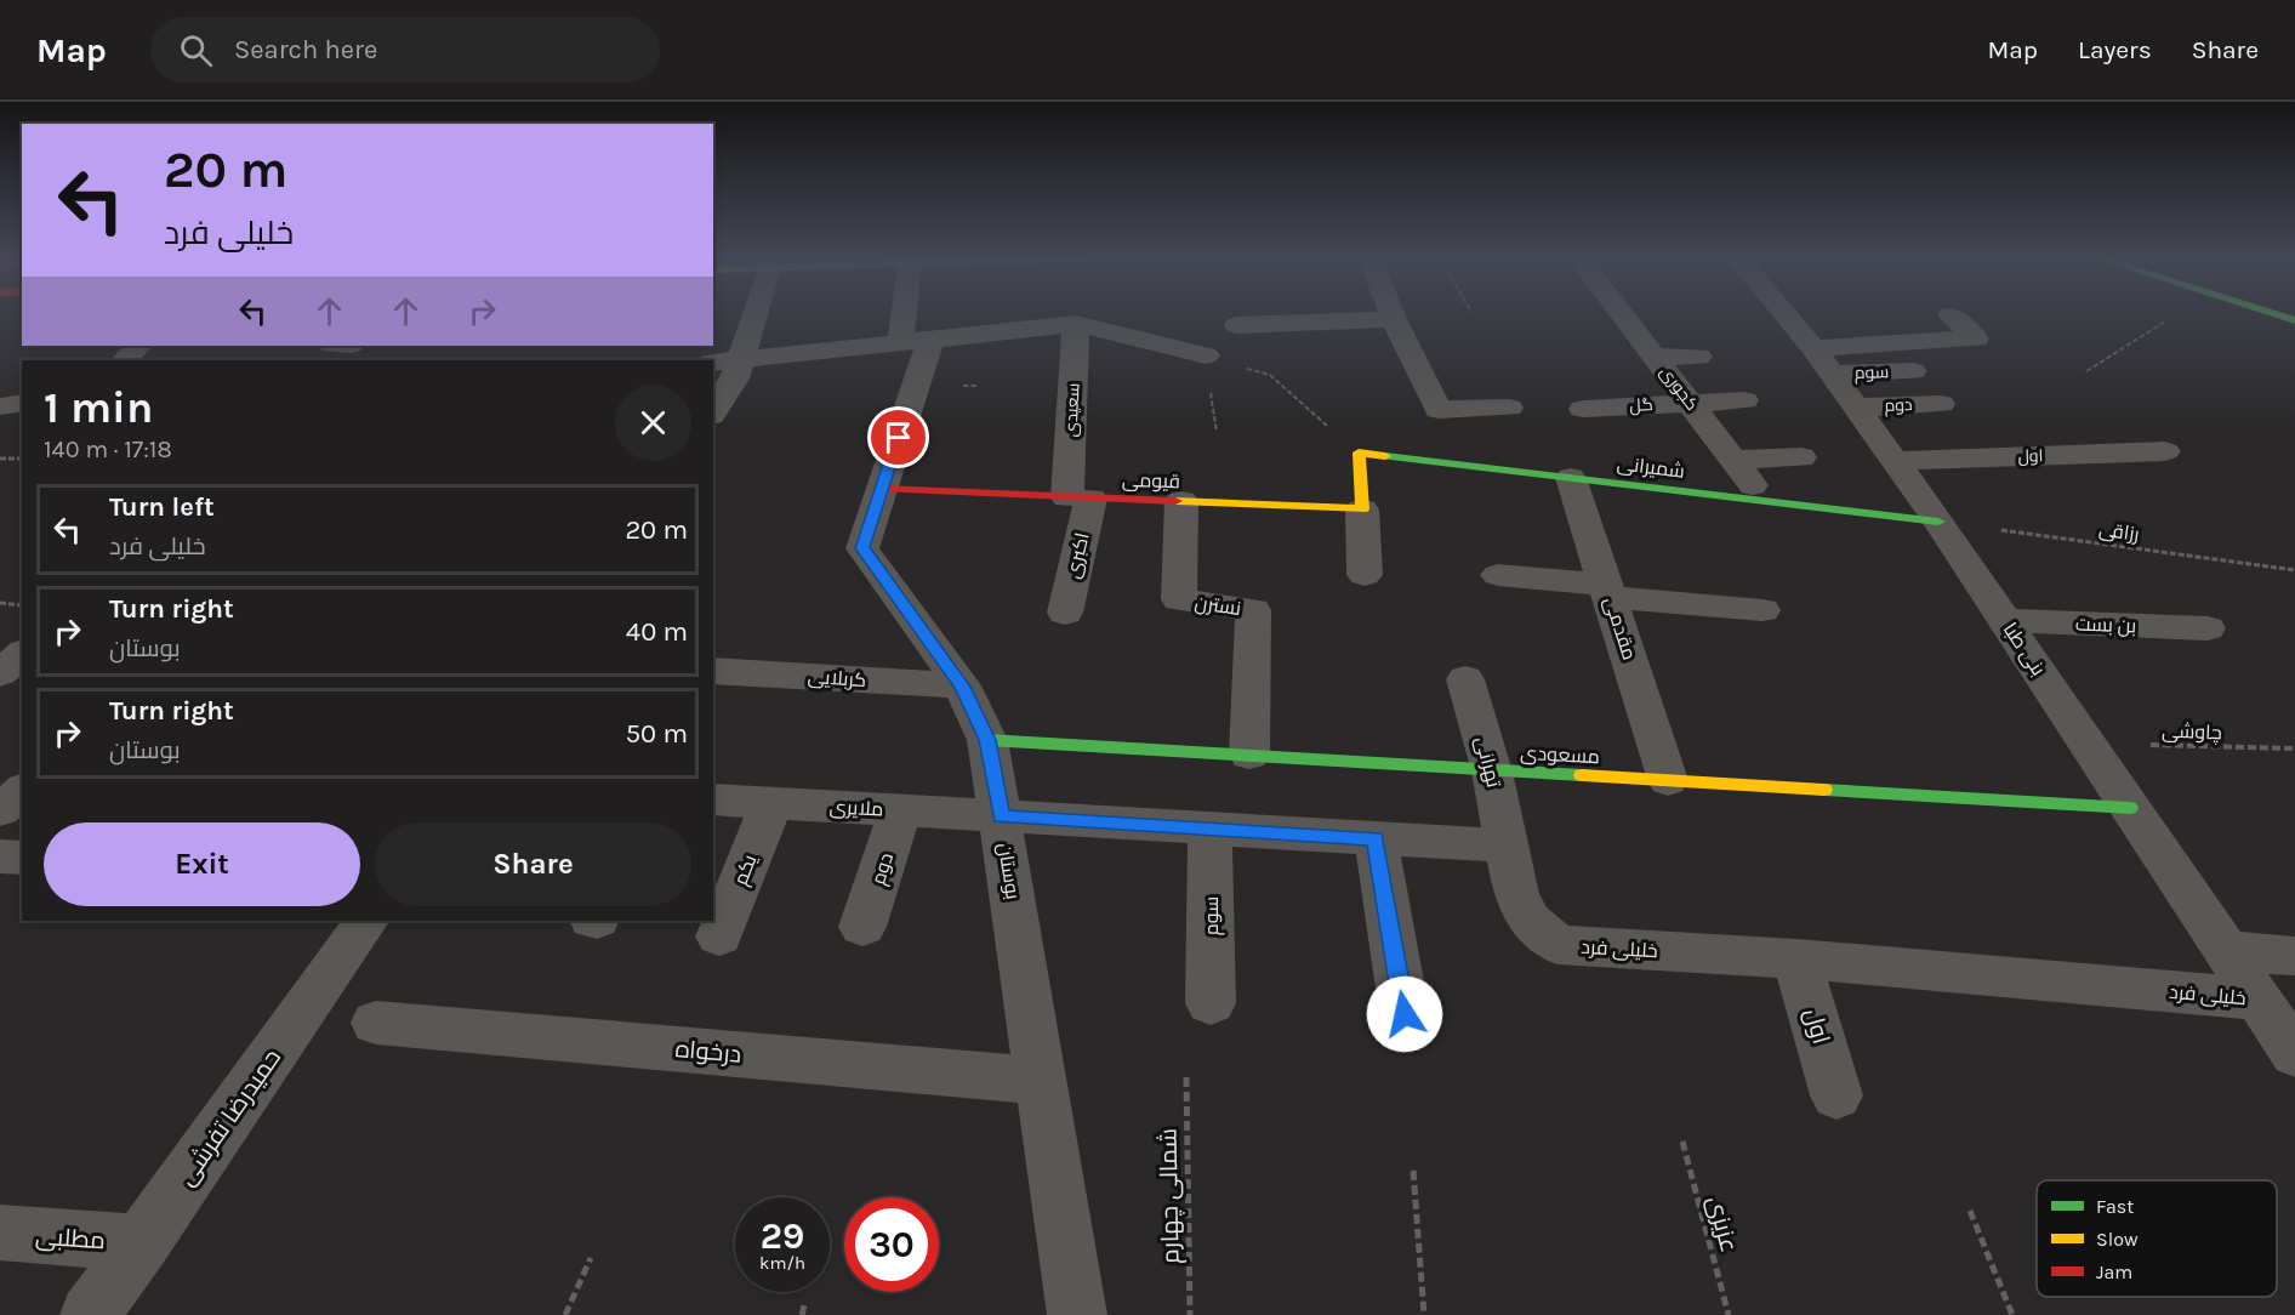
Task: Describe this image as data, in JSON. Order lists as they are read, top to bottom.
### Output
{
  "streets": {
    "street": [
      "سوم",
      "کجوری",
      "گل",
      "دوم",
      "سعیدی",
      "اول",
      "شمیرانی",
      "قیومی",
      "اکبری",
      "نسترن",
      "بن بست",
      "مقدمی",
      "بنی طبا",
      "کربلایی",
      "مسعودی",
      "تهرانی",
      "ملایری",
      "یکم",
      "بوستان",
      "خلیلی فرد",
      "درخواه",
      "حمیدرضا تفرشی",
      "مطلبی"
    ],
    "path": [
      "رزاقی",
      "چاوشی",
      "شمالی چهارم",
      "عزیزی"
    ]
  },
  "crossings": [
    ["سوم", "بنی طبا"],
    ["کجوری", "گل"],
    ["دوم", "بنی طبا"],
    ["دوم", "ملایری"],
    ["سعیدی", "قیومی"],
    ["سعیدی", "اکبری"],
    ["اول", "بنی طبا"],
    ["اول", "خلیلی فرد"],
    ["شمیرانی", "رزاقی"],
    ["شمیرانی", "مقدمی"],
    ["شمیرانی", "بنی طبا"],
    ["قیومی", "اکبری"],
    ["قیومی", "نسترن"],
    ["قیومی", "بوستان"],
    ["رزاقی", "بنی طبا"],
    ["نسترن", "مسعودی"],
    ["بن بست", "بنی طبا"],
    ["مقدمی", "مسعودی"],
    ["بنی طبا", "چاوشی"],
    ["بنی طبا", "مسعودی"],
    ["بنی طبا", "خلیلی فرد"],
    ["کربلایی", "بوستان"],
    ["مسعودی", "تهرانی"],
    ["مسعودی", "بوستان"],
    ["تهرانی", "خلیلی فرد"],
    ["ملایری", "یکم"],
    ["ملایری", "بوستان"],
    ["بوستان", "درخواه"],
    ["حمیدرضا تفرشی", "مطلبی"]
  ],
  "legend": ["Fast", "Slow", "Jam"],
  "page": {
    "header": "Map",
    "search": "Search here",
    "nav": ["Map", "Layers", "Share"],
    "turn": ["20 m", "خلیلی فرد"],
    "heading": ["1 min", "140 m · 17:18"],
    "list": [
      {
        "name": "Turn left",
        "note": "خلیلی فرد",
        "value": "20 m"
      },
      {
        "name": "Turn right",
        "note": "بوستان",
        "value": "40 m"
      },
      {
        "name": "Turn right",
        "note": "بوستان",
        "value": "50 m"
      }
    ],
    "buttons": ["Exit", "Share"],
    "speed": "29 km/h",
    "limit": "30"
  }
}
